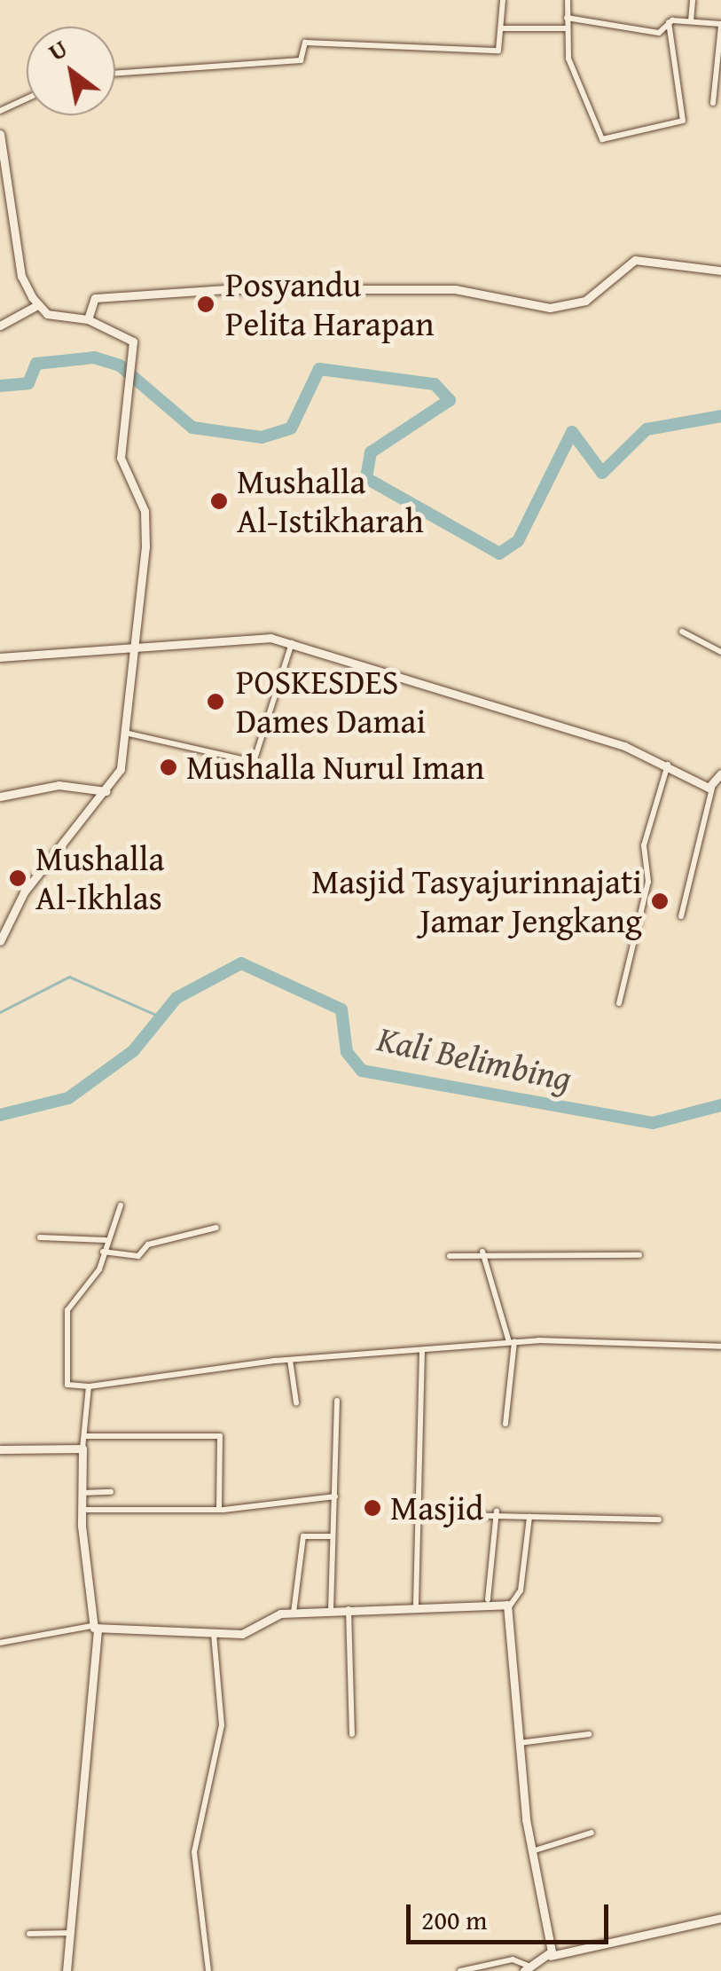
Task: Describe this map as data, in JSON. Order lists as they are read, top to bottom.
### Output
{
  "water": ["Kali Belimbing"],
  "places": [
    "Posyandu Pelita Harapan",
    "Mushalla Al-Istikharah",
    "POSKESDES Dames Damai",
    "Mushalla Nurul Iman",
    "Mushalla Al-Ikhlas",
    "Masjid Tasyajurinnajati Jamar Jengkang",
    "Masjid"
  ],
  "scale_bar": "200 m",
  "north": "top left"
}
